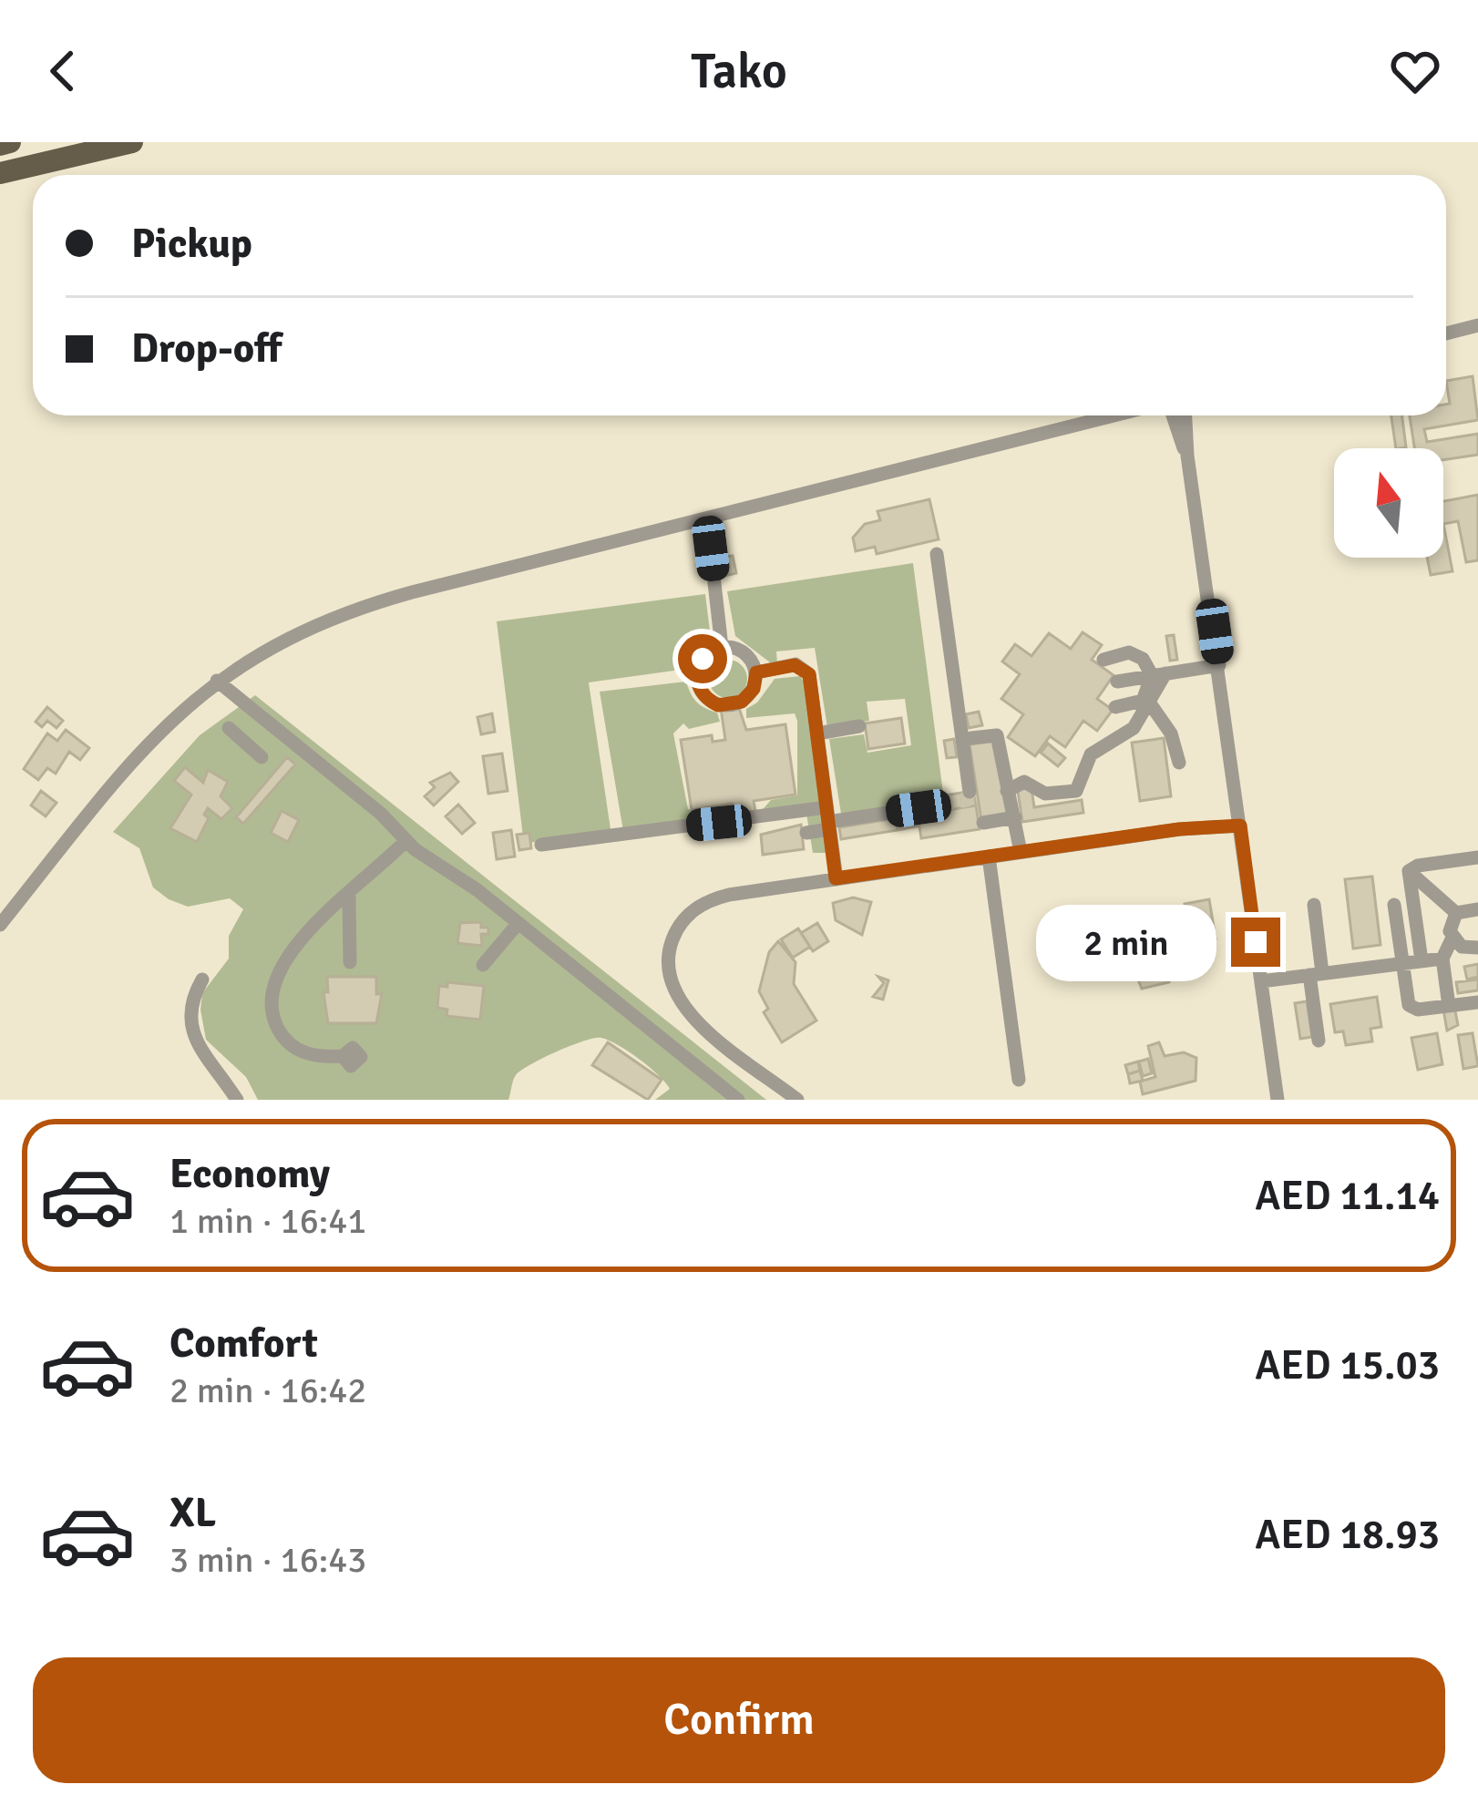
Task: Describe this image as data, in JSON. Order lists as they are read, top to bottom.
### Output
{
  "north": "top",
  "page": {
    "header": "Tako",
    "banner": ["Pickup", "Drop-off"],
    "bubble": "2 min",
    "list": [
      {
        "name": "Economy",
        "note": "1 min · 16:41",
        "value": "AED 11.14"
      },
      {
        "name": "Comfort",
        "note": "2 min · 16:42",
        "value": "AED 15.03"
      },
      {
        "name": "XL",
        "note": "3 min · 16:43",
        "value": "AED 18.93"
      }
    ],
    "buttons": "Confirm"
  }
}
